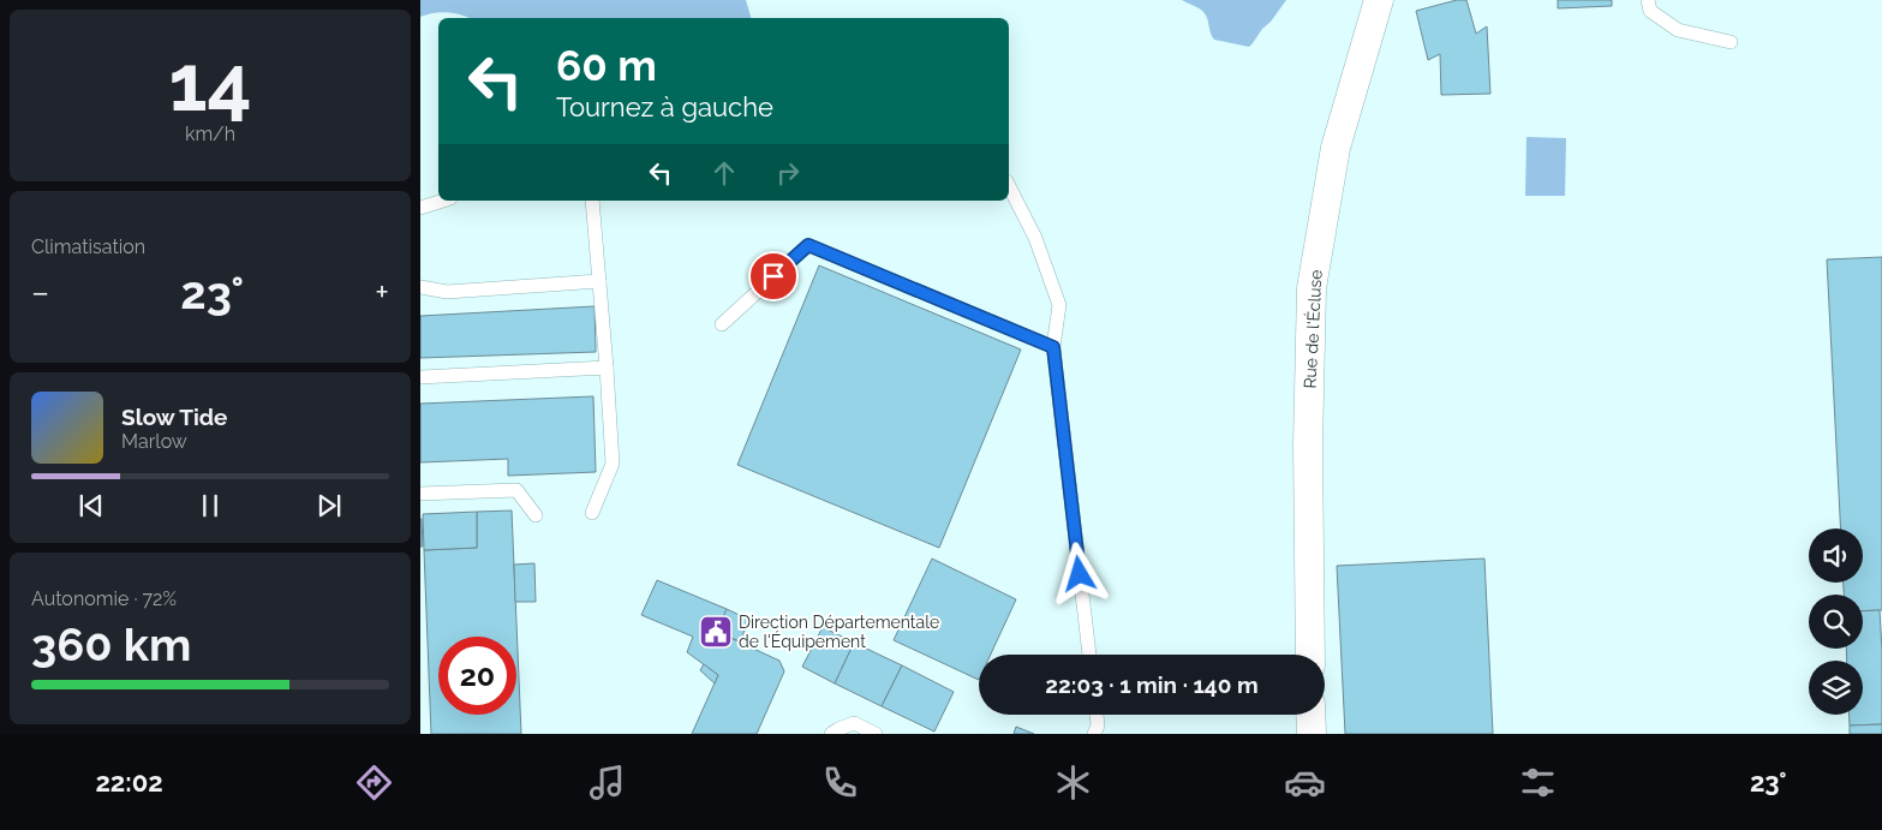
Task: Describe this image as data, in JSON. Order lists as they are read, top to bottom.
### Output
{
  "streets": {
    "street": ["Rue de l'Écluse"]
  },
  "places": {
    "public building": ["Direction Départementale de l'Équipement"]
  },
  "page": {
    "tile": [
      ["14", "km/h"],
      "Climatisation",
      ["Autonomie · 72%", "360 km"]
    ],
    "turn": ["60 m", "Tournez à gauche"],
    "heat": ["−", "23°", "+"],
    "song": ["Slow Tide", "Marlow"],
    "limit": "20",
    "trip": "22:03 · 1 min · 140 m",
    "tabs": ["22:02", "23°"]
  }
}
